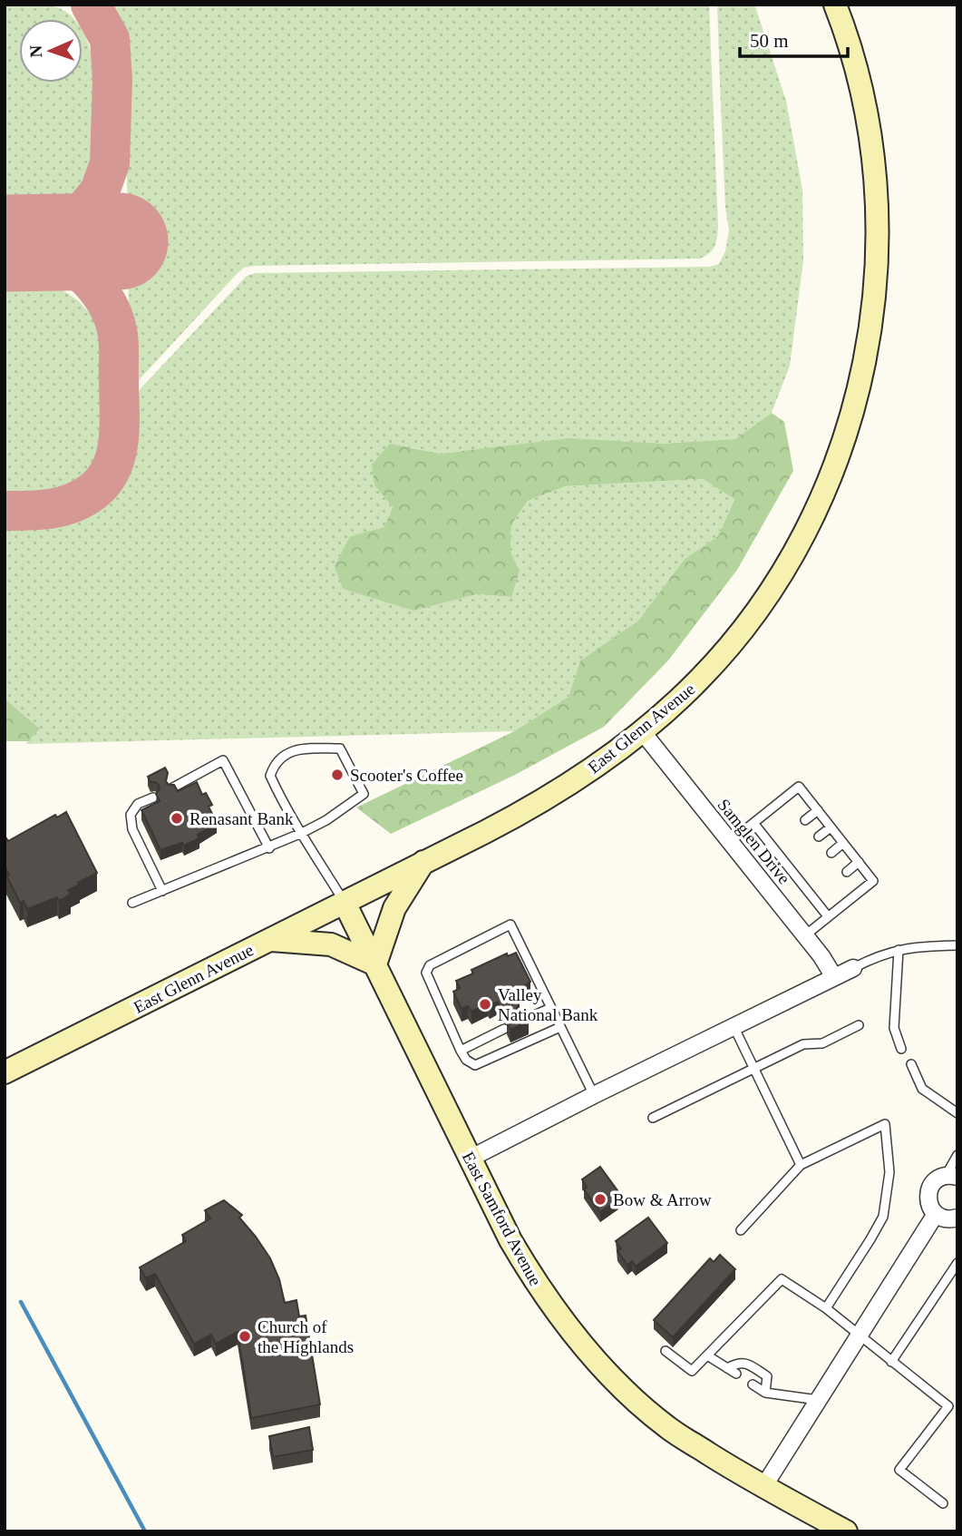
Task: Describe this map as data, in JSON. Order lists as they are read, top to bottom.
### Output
{
  "streets": {
    "main road": ["East Glenn Avenue", "East Samford Avenue"],
    "street": ["Samglen Drive"]
  },
  "crossings": [
    ["East Glenn Avenue", "Samglen Drive"],
    ["East Glenn Avenue", "East Samford Avenue"]
  ],
  "places": [
    "Scooter's Coffee",
    "Renasant Bank",
    "Valley National Bank",
    "Bow & Arrow",
    "Church of the Highlands"
  ],
  "scale_bar": "50 m",
  "north": "left"
}
